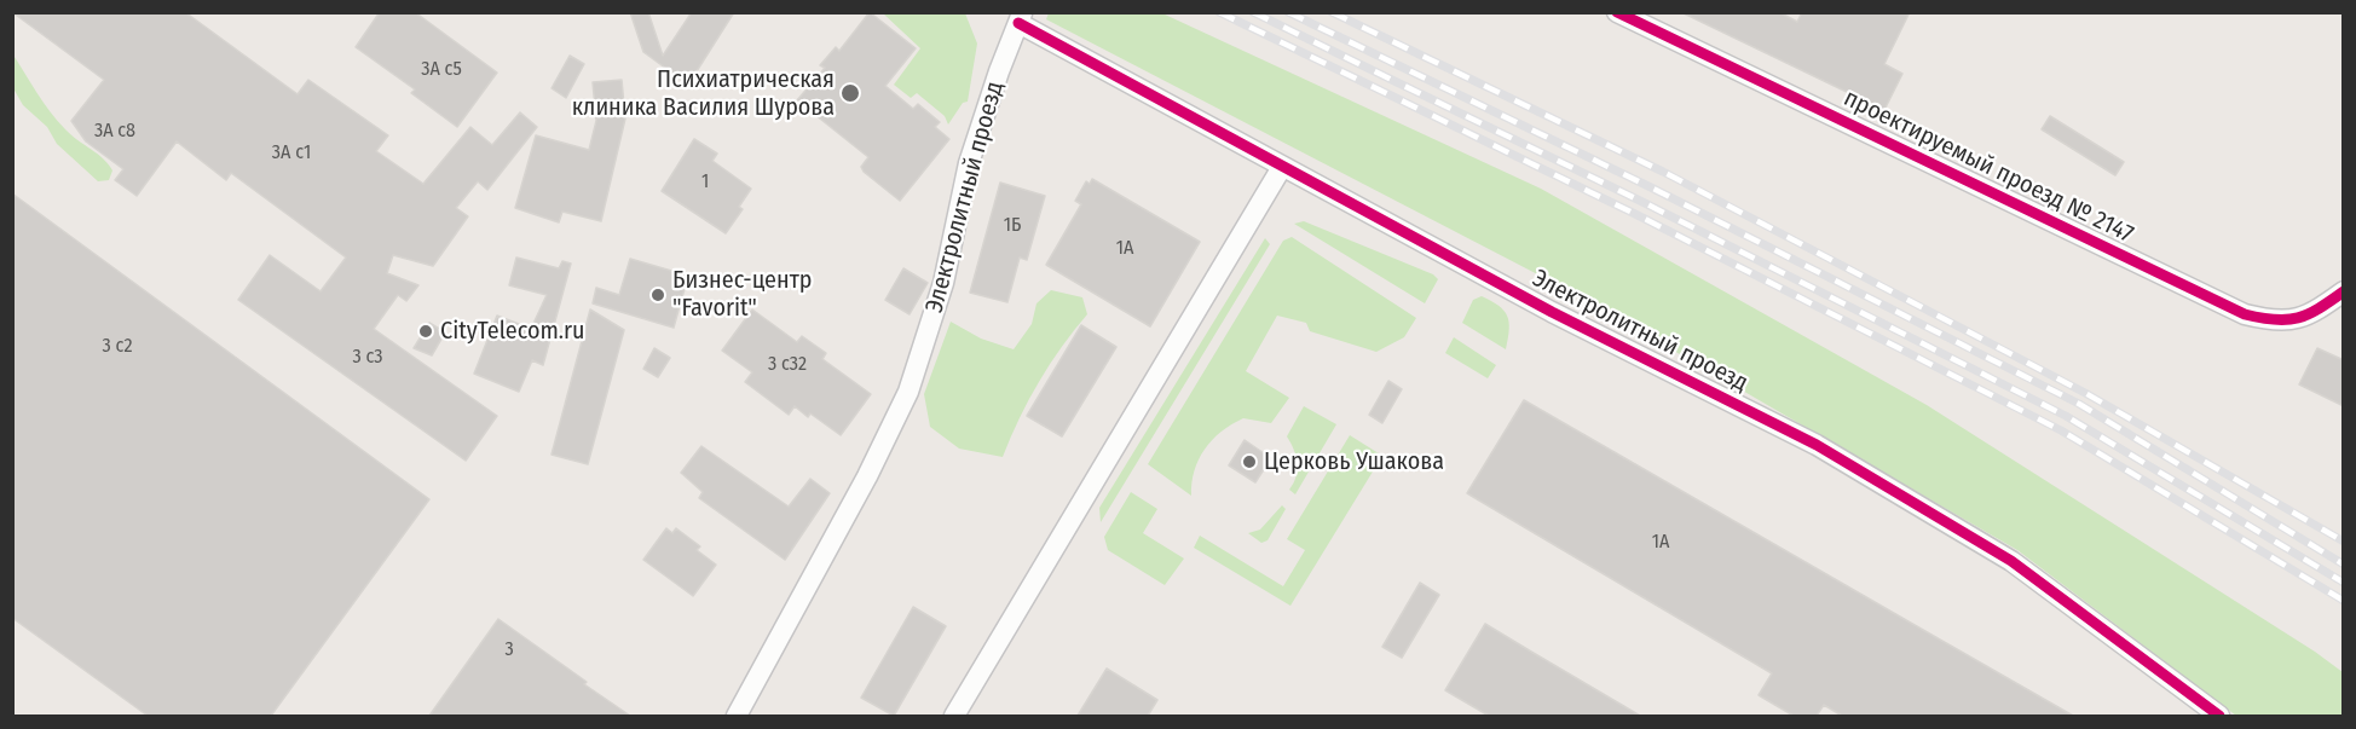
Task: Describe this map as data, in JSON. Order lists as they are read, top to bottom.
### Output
{
  "streets": {
    "street": ["проектируемый проезд № 2147", "Электролитный проезд"]
  },
  "places": [
    "Психиатрическая клиника Василия Шурова",
    "Бизнес-центр \"Favorit\"",
    "CityTelecom.ru",
    "Церковь Ушакова"
  ],
  "house_numbers": [
    "3А с5",
    "3А с8",
    "3А с1",
    "1",
    "1Б",
    "1А",
    "3 с2",
    "3 с3",
    "3 с32",
    "1А",
    "3"
  ]
}
